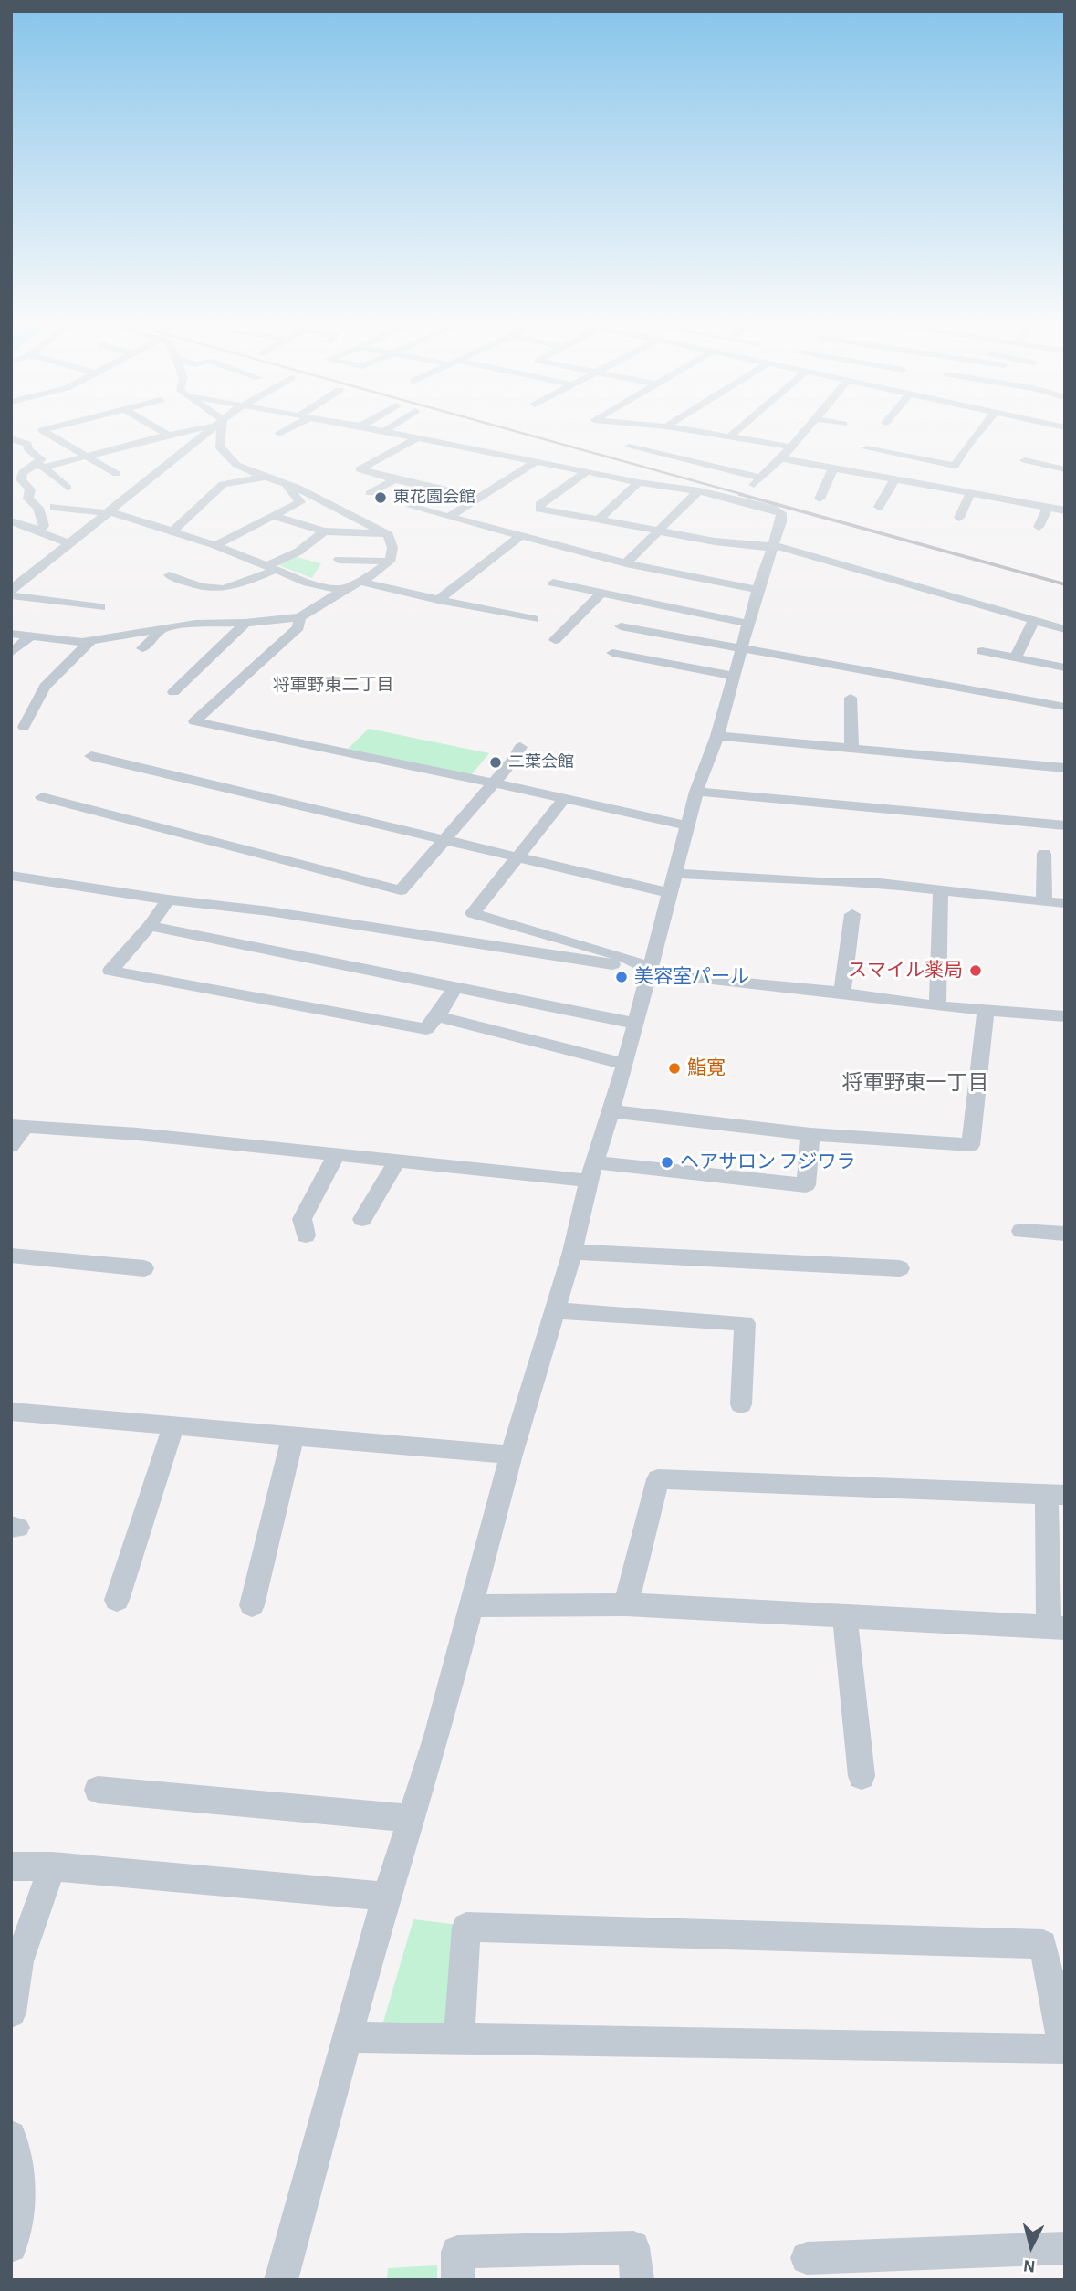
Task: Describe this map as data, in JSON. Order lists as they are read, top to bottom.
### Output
{
  "districts": ["将軍野東二丁目", "将軍野東一丁目"],
  "places": [
    "東花園会館",
    "二葉会館",
    "スマイル薬局",
    "美容室パール",
    "鮨寛",
    "ヘアサロン フジワラ"
  ],
  "north": "bottom"
}
